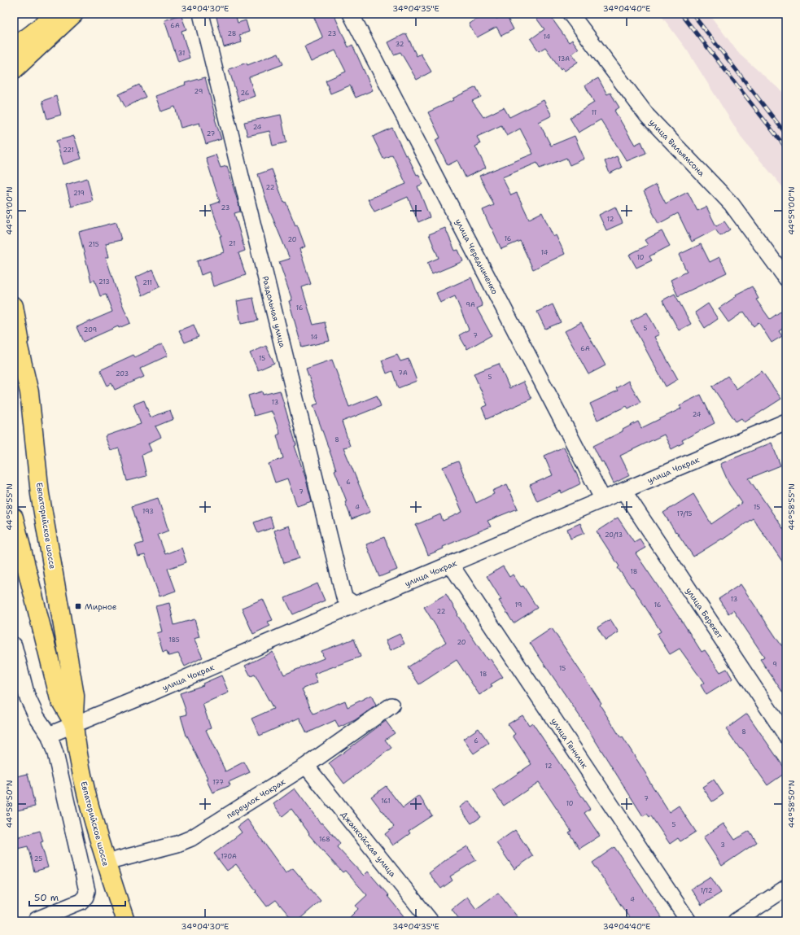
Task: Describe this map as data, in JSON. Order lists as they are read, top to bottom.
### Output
{
  "streets": {
    "main road": ["Евпаторийское шоссе"],
    "street": [
      "улица Вильямсона",
      "улица Чередниченко",
      "Раздольная улица",
      "улица Чокрак",
      "улица Берекет",
      "улица Генчлик",
      "переулок Чокрак",
      "Джанкойская улица"
    ]
  },
  "crossings": [
    ["улица Чередниченко", "улица Чокрак"],
    ["Раздольная улица", "улица Чокрак"],
    ["улица Чокрак", "Евпаторийское шоссе"],
    ["улица Чокрак", "улица Берекет"],
    ["улица Чокрак", "улица Генчлик"],
    ["Евпаторийское шоссе", "переулок Чокрак"],
    ["переулок Чокрак", "Джанкойская улица"]
  ],
  "places": {
    "transit": ["Мирное"]
  },
  "house_numbers": [
    "6А",
    "28",
    "23",
    "14",
    "32",
    "31",
    "13А",
    "29",
    "26",
    "11",
    "24",
    "27",
    "221",
    "22",
    "219",
    "23",
    "12",
    "16",
    "20",
    "21",
    "215",
    "14",
    "10",
    "213",
    "211",
    "9А",
    "16",
    "5",
    "209",
    "7",
    "14",
    "6А",
    "15",
    "7А",
    "203",
    "5",
    "13",
    "24",
    "8",
    "6",
    "7",
    "4",
    "15",
    "193",
    "17/15",
    "20/13",
    "18",
    "13",
    "19",
    "16",
    "22",
    "185",
    "20",
    "9",
    "15",
    "18",
    "8",
    "6",
    "12",
    "177",
    "7",
    "161",
    "10",
    "5",
    "168",
    "3",
    "170А",
    "25",
    "1/12",
    "4"
  ],
  "scale_bar": "50 m",
  "coordinates": [
    "34°04'30\"E",
    "34°04'35\"E",
    "34°04'40\"E",
    "44°59'00\"N",
    "44°58'55\"N",
    "44°58'50\"N"
  ]
}
